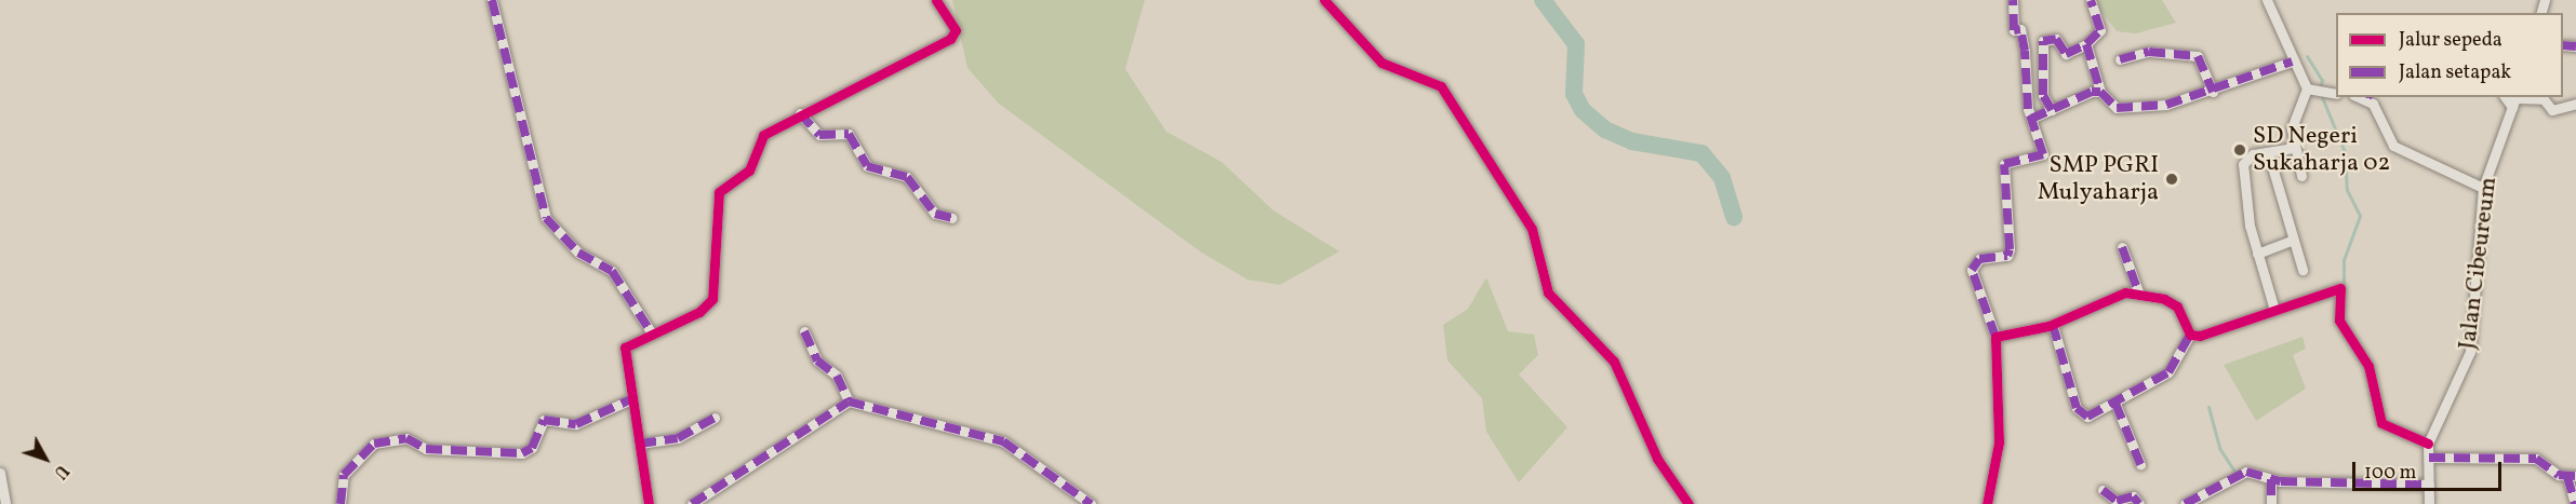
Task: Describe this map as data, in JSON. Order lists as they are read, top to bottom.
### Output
{
  "streets": {
    "street": ["Jalan Cibeureum"]
  },
  "places": ["SD Negeri Sukaharja 02", "SMP PGRI Mulyaharja"],
  "legend": ["Jalur sepeda", "Jalan setapak"],
  "scale_bar": "100 m",
  "north": "bottom right"
}
